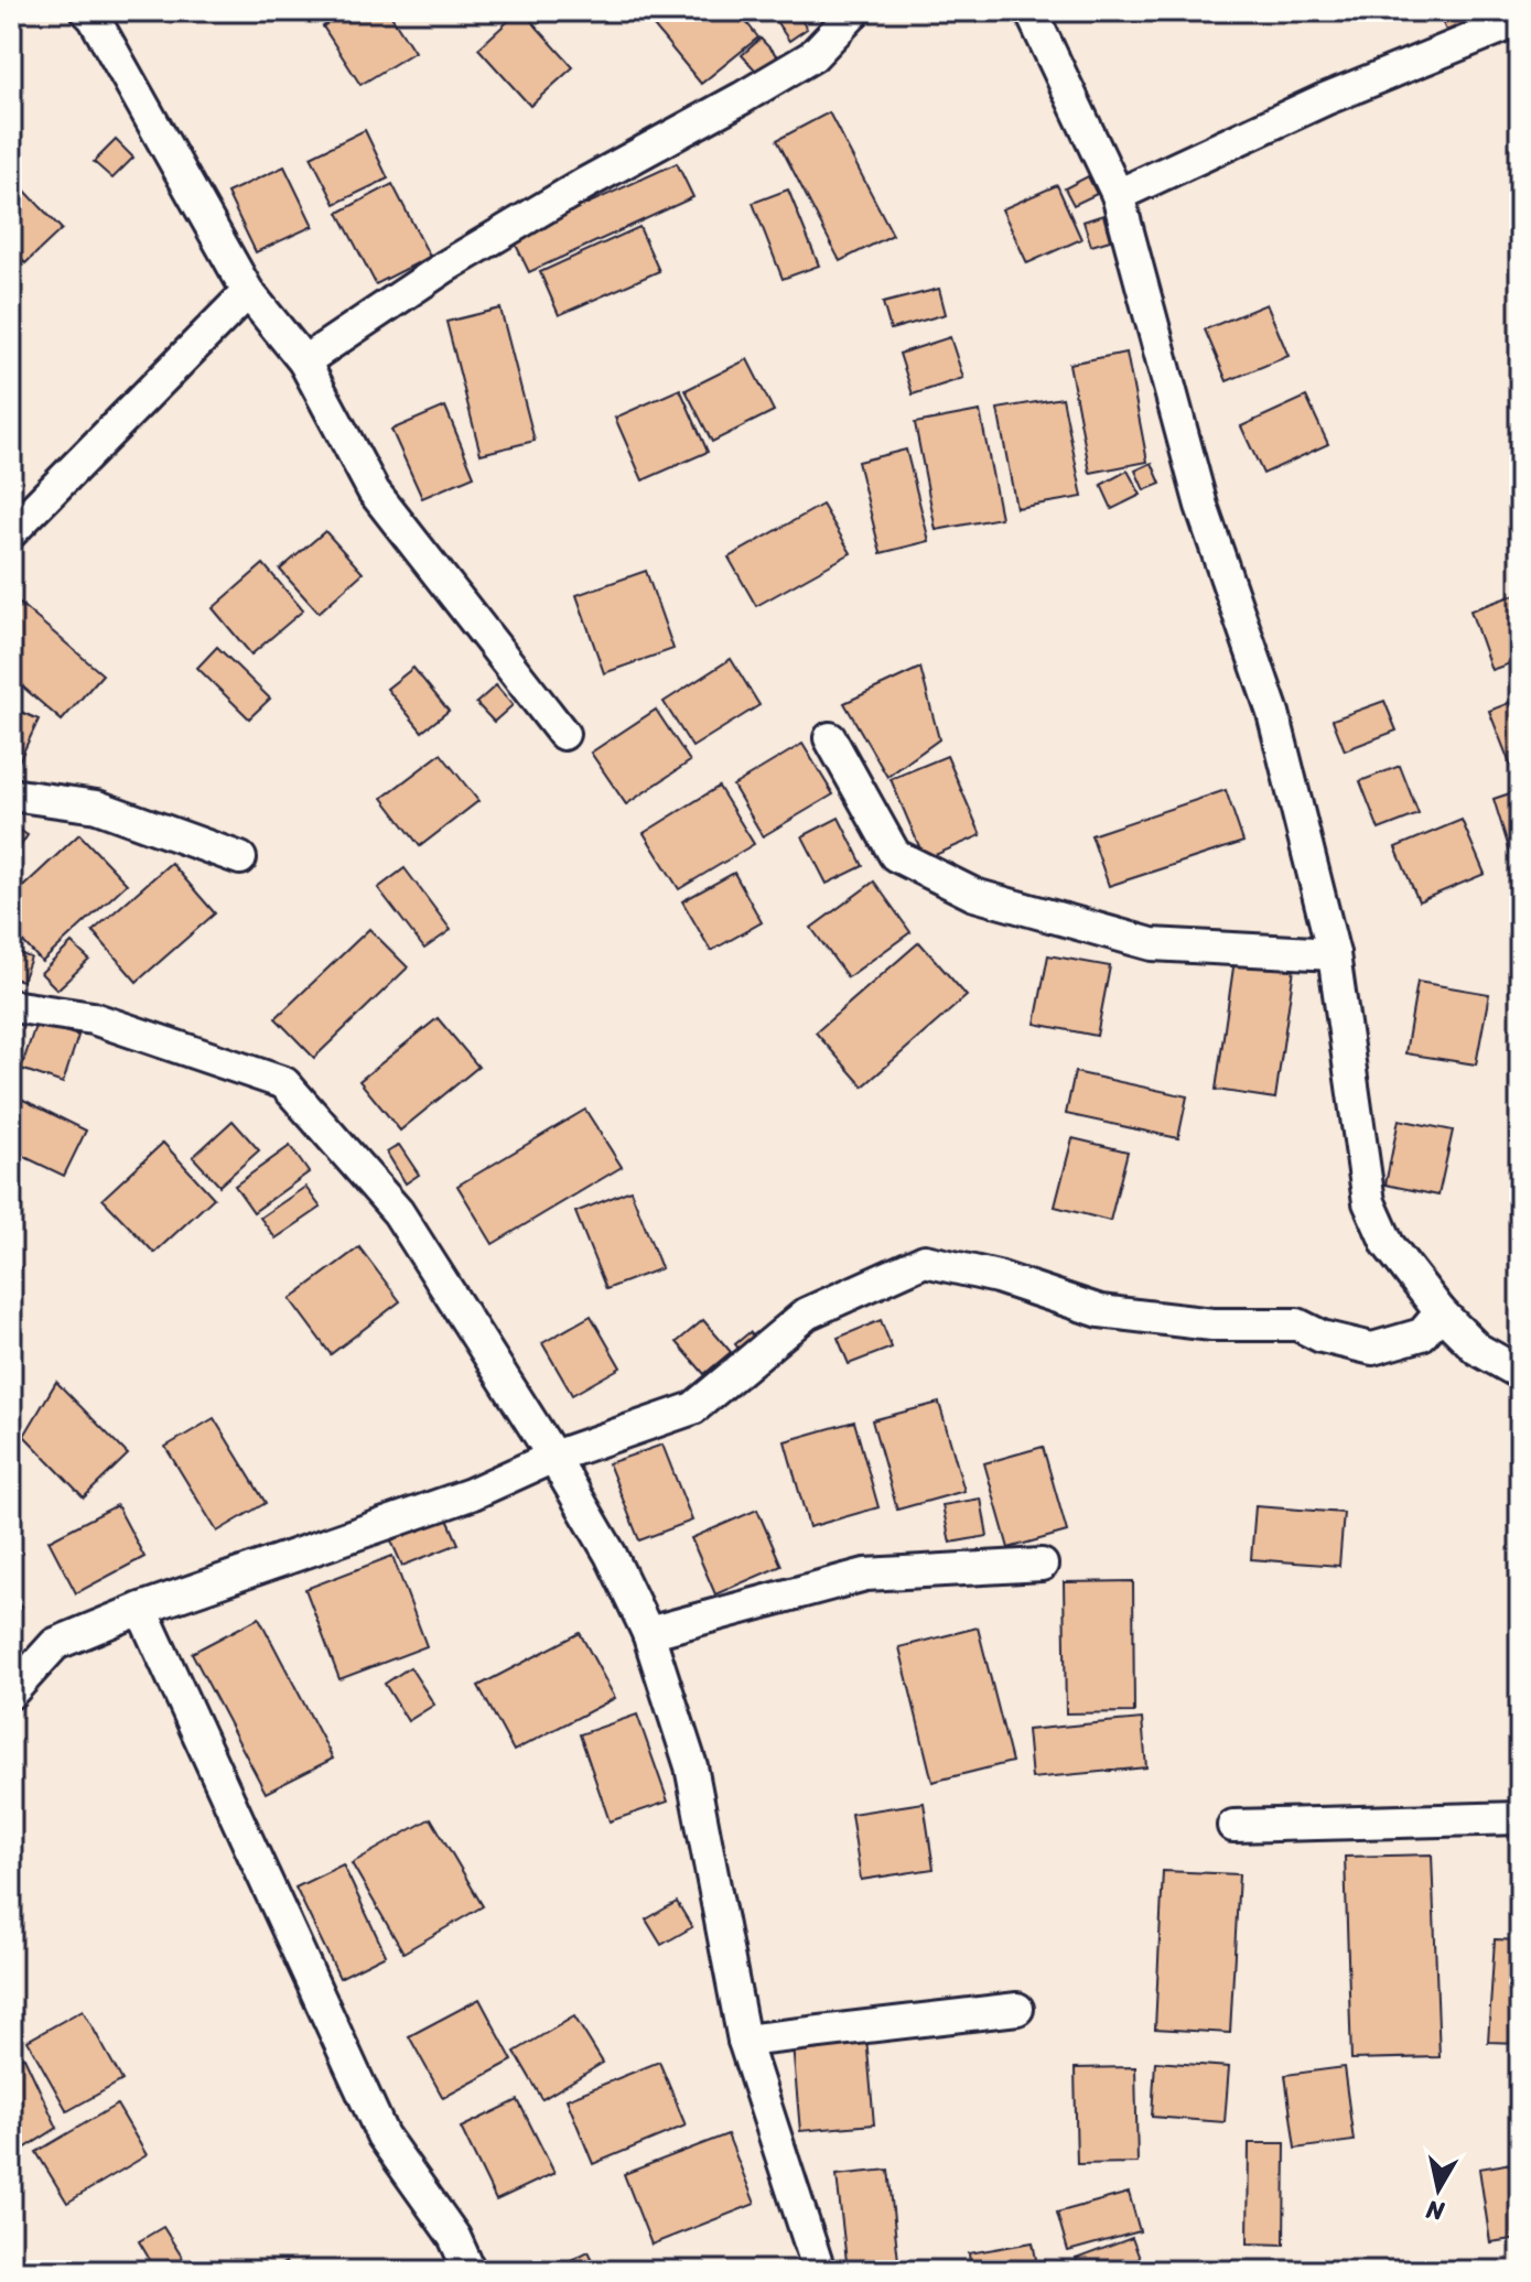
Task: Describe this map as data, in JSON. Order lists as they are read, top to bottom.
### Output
{
  "north": "bottom"
}
